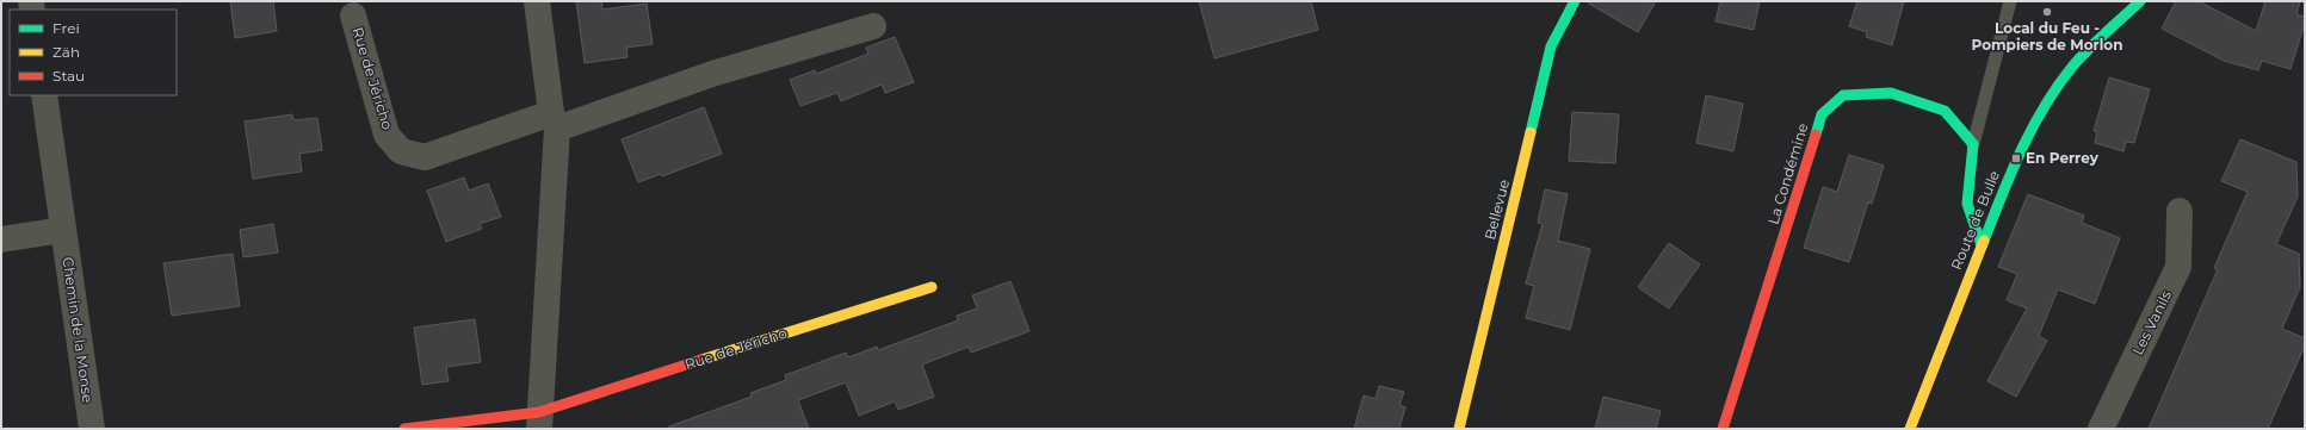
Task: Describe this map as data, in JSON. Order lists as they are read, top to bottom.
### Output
{
  "streets": {
    "street": [
      "Rue de Jéricho",
      "La Condémine",
      "Bellevue",
      "Route de Bulle",
      "Les Vanils",
      "Chemin de la Monse"
    ]
  },
  "places": {
    "other": ["Local du Feu - Pompiers de Morlon"],
    "transit": ["En Perrey"]
  },
  "legend": ["Frei", "Zäh", "Stau"]
}
